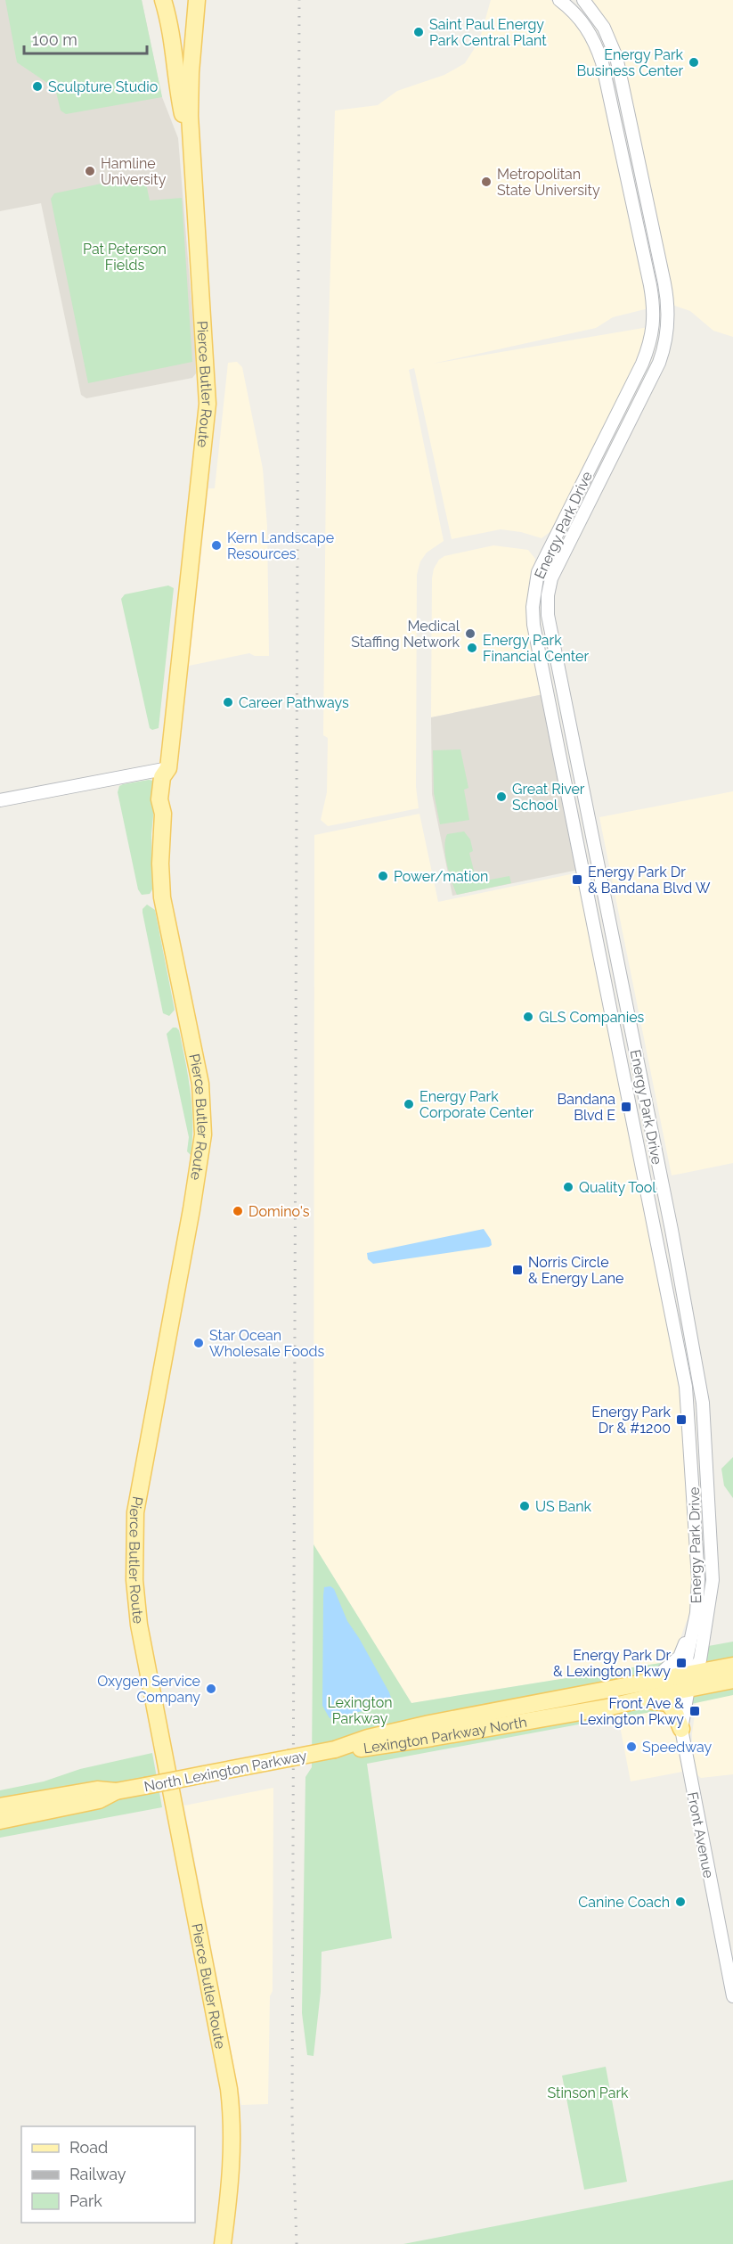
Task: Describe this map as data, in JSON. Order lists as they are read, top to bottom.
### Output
{
  "streets": {
    "main road": ["Pierce Butler Route", "Lexington Parkway North", "North Lexington Parkway"],
    "street": ["Energy Park Drive", "Front Avenue"]
  },
  "crossings": [
    ["Energy Park Drive", "Lexington Parkway North"],
    ["Energy Park Drive", "Front Avenue"],
    ["Lexington Parkway North", "North Lexington Parkway"],
    ["Lexington Parkway North", "Front Avenue"]
  ],
  "parks": ["Pat Peterson Fields", "Lexington Parkway", "Stinson Park"],
  "places": {
    "other": [
      "Saint Paul Energy Park Central Plant",
      "Energy Park Business Center",
      "Sculpture Studio",
      "Hamline University",
      "Metropolitan State University",
      "Kern Landscape Resources",
      "Medical Staffing Network",
      "Energy Park Financial Center",
      "Career Pathways",
      "Great River School",
      "Power/mation",
      "GLS Companies",
      "Energy Park Corporate Center",
      "Quality Tool",
      "Domino's",
      "Star Ocean Wholesale Foods",
      "US Bank",
      "Oxygen Service Company",
      "Speedway",
      "Canine Coach"
    ],
    "transit": [
      "Energy Park Dr & Bandana Blvd W",
      "Bandana Blvd E",
      "Norris Circle & Energy Lane",
      "Energy Park Dr & #1200",
      "Energy Park Dr & Lexington Pkwy",
      "Front Ave & Lexington Pkwy"
    ]
  },
  "legend": ["Road", "Railway", "Park"],
  "scale_bar": "100 m"
}
